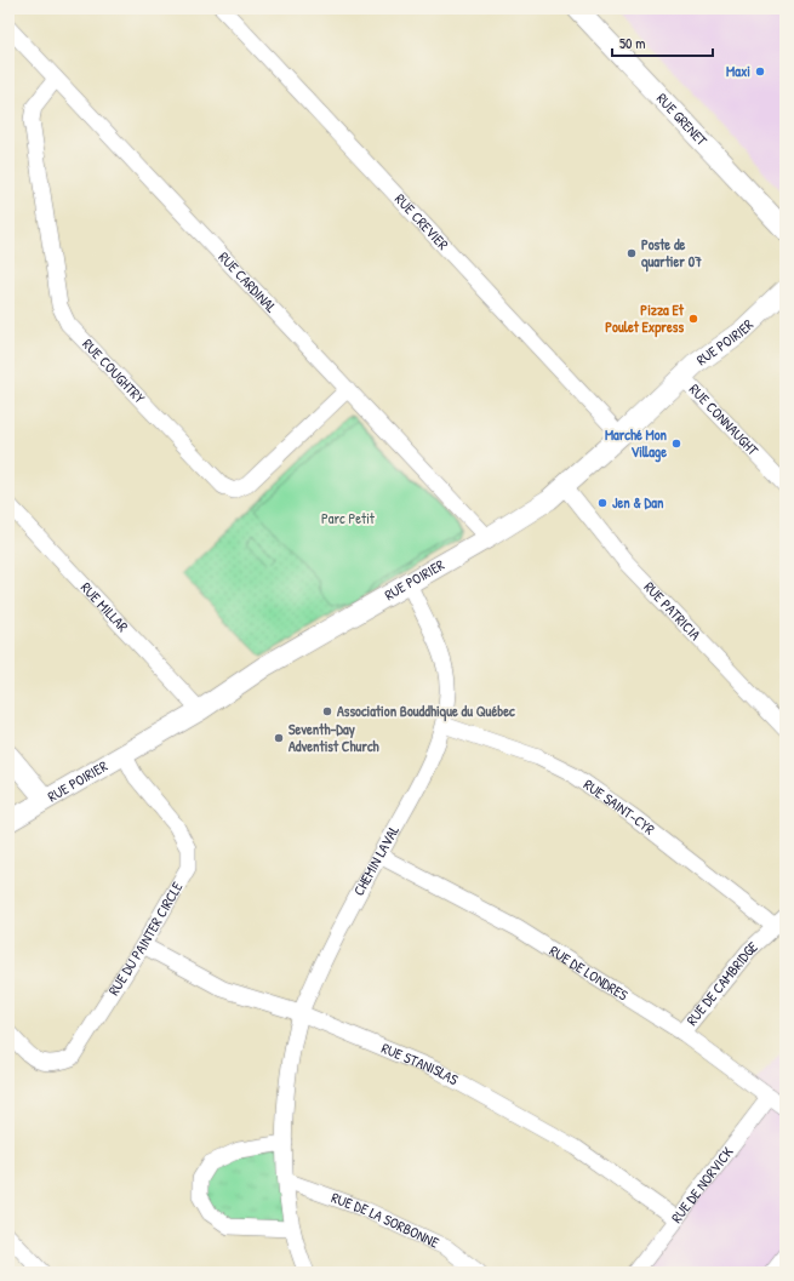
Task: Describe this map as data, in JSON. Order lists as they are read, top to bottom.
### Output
{
  "streets": {
    "street": [
      "RUE GRENET",
      "RUE CREVIER",
      "RUE CARDINAL",
      "RUE POIRIER",
      "RUE COUGHTRY",
      "RUE CONNAUGHT",
      "RUE MILLAR",
      "RUE PATRICIA",
      "RUE SAINT-CYR",
      "CHEMIN LAVAL",
      "RUE DU PAINTER CIRCLE",
      "RUE DE LONDRES",
      "RUE DE CAMBRIDGE",
      "RUE STANISLAS",
      "RUE DE NORVICK",
      "RUE DE LA SORBONNE"
    ]
  },
  "crossings": [
    ["RUE CREVIER", "RUE POIRIER"],
    ["RUE CARDINAL", "RUE POIRIER"],
    ["RUE CARDINAL", "RUE COUGHTRY"],
    ["RUE POIRIER", "RUE CONNAUGHT"],
    ["RUE POIRIER", "RUE MILLAR"],
    ["RUE POIRIER", "RUE PATRICIA"],
    ["RUE POIRIER", "CHEMIN LAVAL"],
    ["RUE POIRIER", "RUE DU PAINTER CIRCLE"],
    ["RUE SAINT-CYR", "CHEMIN LAVAL"],
    ["RUE SAINT-CYR", "RUE DE CAMBRIDGE"],
    ["CHEMIN LAVAL", "RUE DE LONDRES"],
    ["CHEMIN LAVAL", "RUE STANISLAS"],
    ["CHEMIN LAVAL", "RUE DE LA SORBONNE"],
    ["RUE DU PAINTER CIRCLE", "RUE STANISLAS"],
    ["RUE DE LONDRES", "RUE DE CAMBRIDGE"],
    ["RUE DE LONDRES", "RUE DE NORVICK"],
    ["RUE STANISLAS", "RUE DE NORVICK"]
  ],
  "parks": ["Parc Petit"],
  "places": [
    "Maxi",
    "Poste de quartier 07",
    "Pizza Et Poulet Express",
    "Marché Mon Village",
    "Jen & Dan",
    "Association Bouddhique du Québec",
    "Seventh-Day Adventist Church"
  ],
  "scale_bar": "50 m"
}
